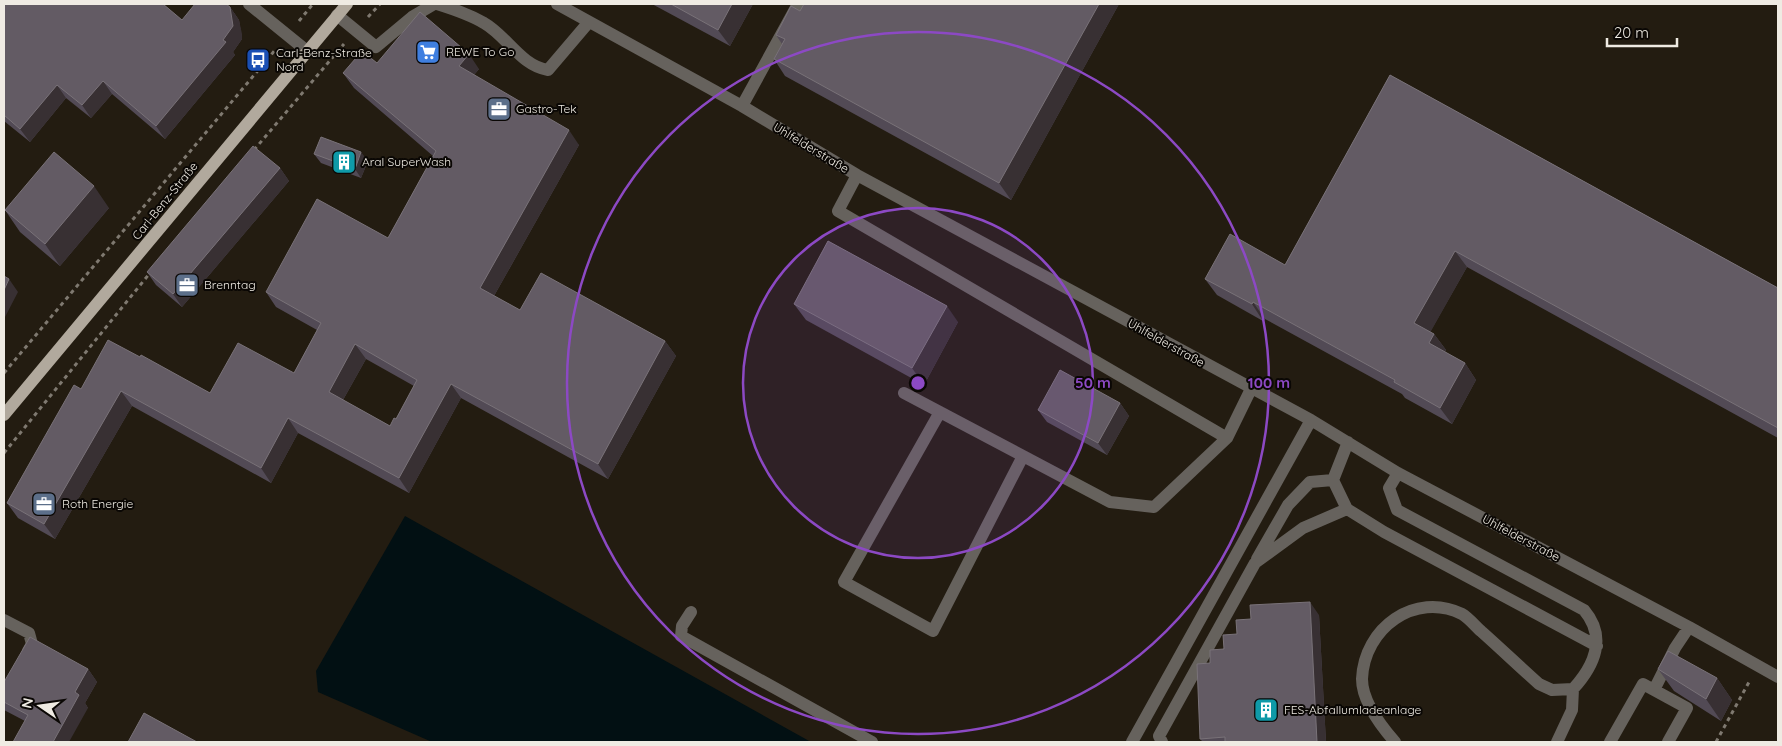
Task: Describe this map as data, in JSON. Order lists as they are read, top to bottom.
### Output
{
  "streets": {
    "main road": ["Carl-Benz-Straße"],
    "street": ["Uhlfelderstraße"]
  },
  "places": {
    "supermarket": ["REWE To Go"],
    "bus stop": ["Carl-Benz-Straße Nord"],
    "office": ["Gastro-Tek", "Brenntag", "Roth Energie"],
    "building": ["Aral SuperWash", "FES-Abfallumladeanlage"]
  },
  "scale_bar": "20 m",
  "north": "left",
  "rings": ["50 m", "100 m"]
}
